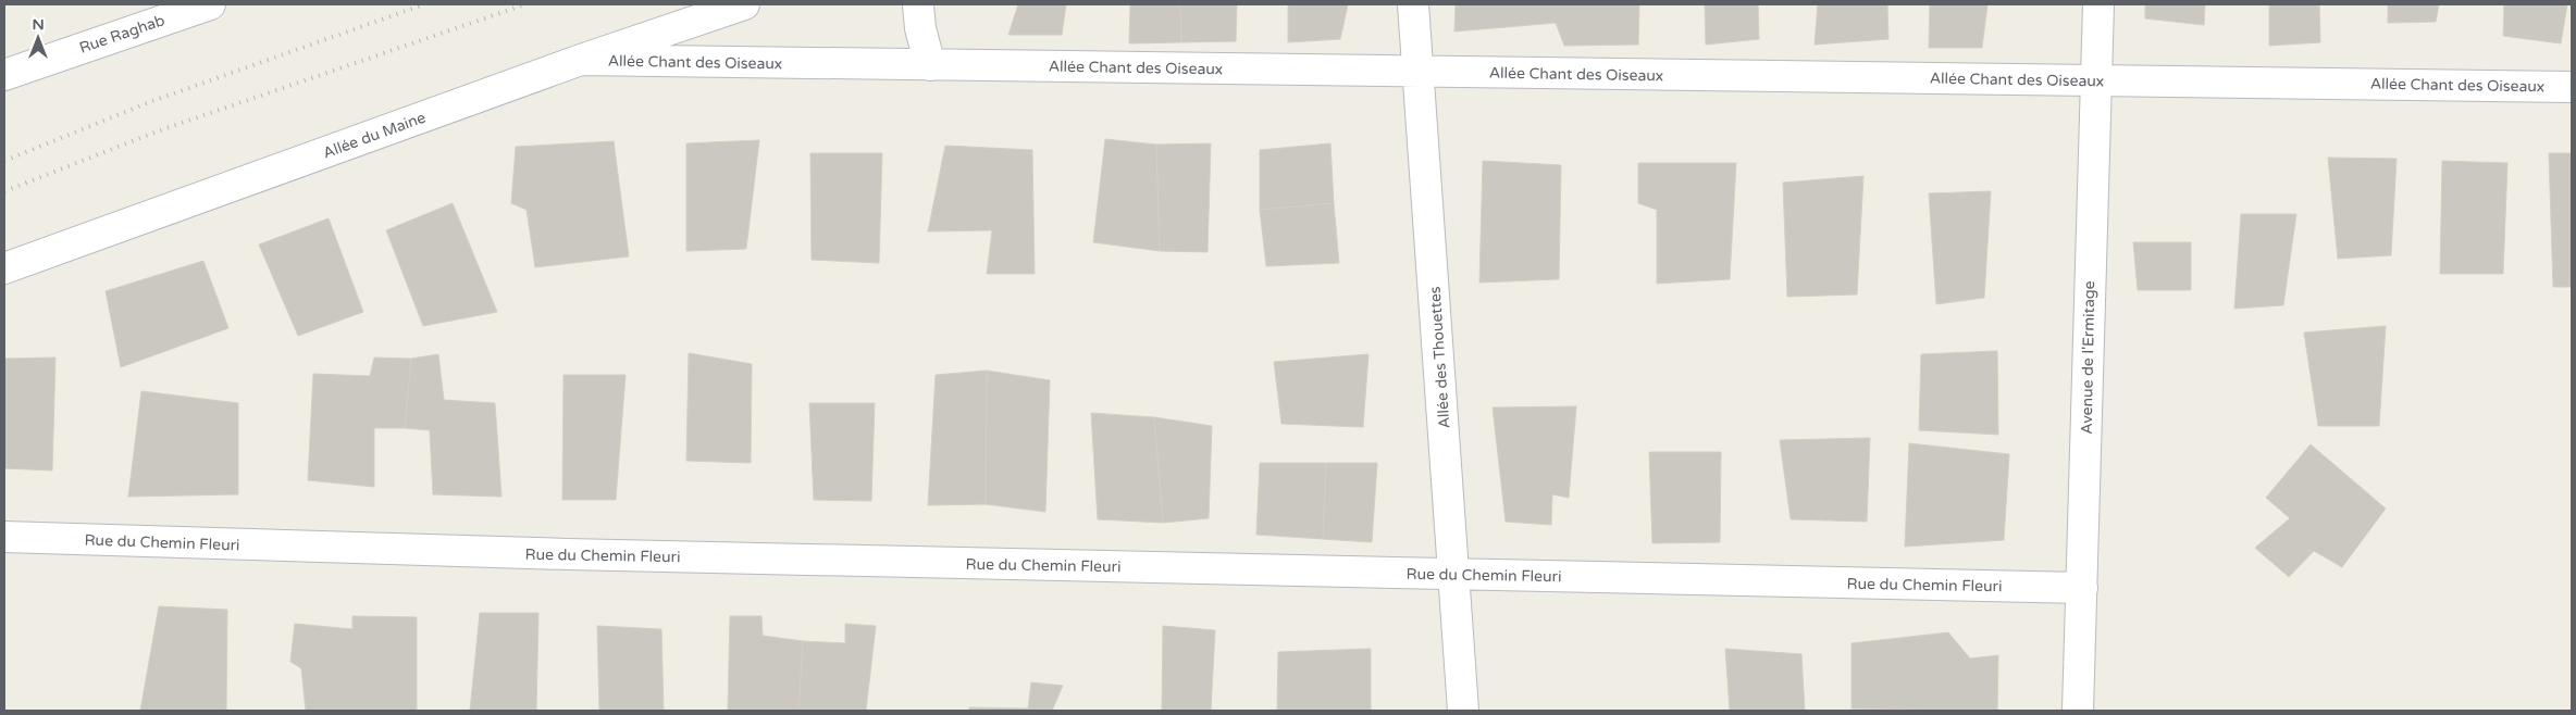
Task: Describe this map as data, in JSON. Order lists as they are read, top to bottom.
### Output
{
  "streets": {
    "street": [
      "Rue Raghab",
      "Allée Chant des Oiseaux",
      "Allée du Maine",
      "Allée des Thouettes",
      "Avenue de l'Ermitage",
      "Rue du Chemin Fleuri"
    ]
  },
  "crossings": [
    ["Allée Chant des Oiseaux", "Allée du Maine"],
    ["Allée Chant des Oiseaux", "Allée des Thouettes"],
    ["Allée Chant des Oiseaux", "Avenue de l'Ermitage"],
    ["Allée des Thouettes", "Rue du Chemin Fleuri"],
    ["Avenue de l'Ermitage", "Rue du Chemin Fleuri"]
  ],
  "north": "top"
}
